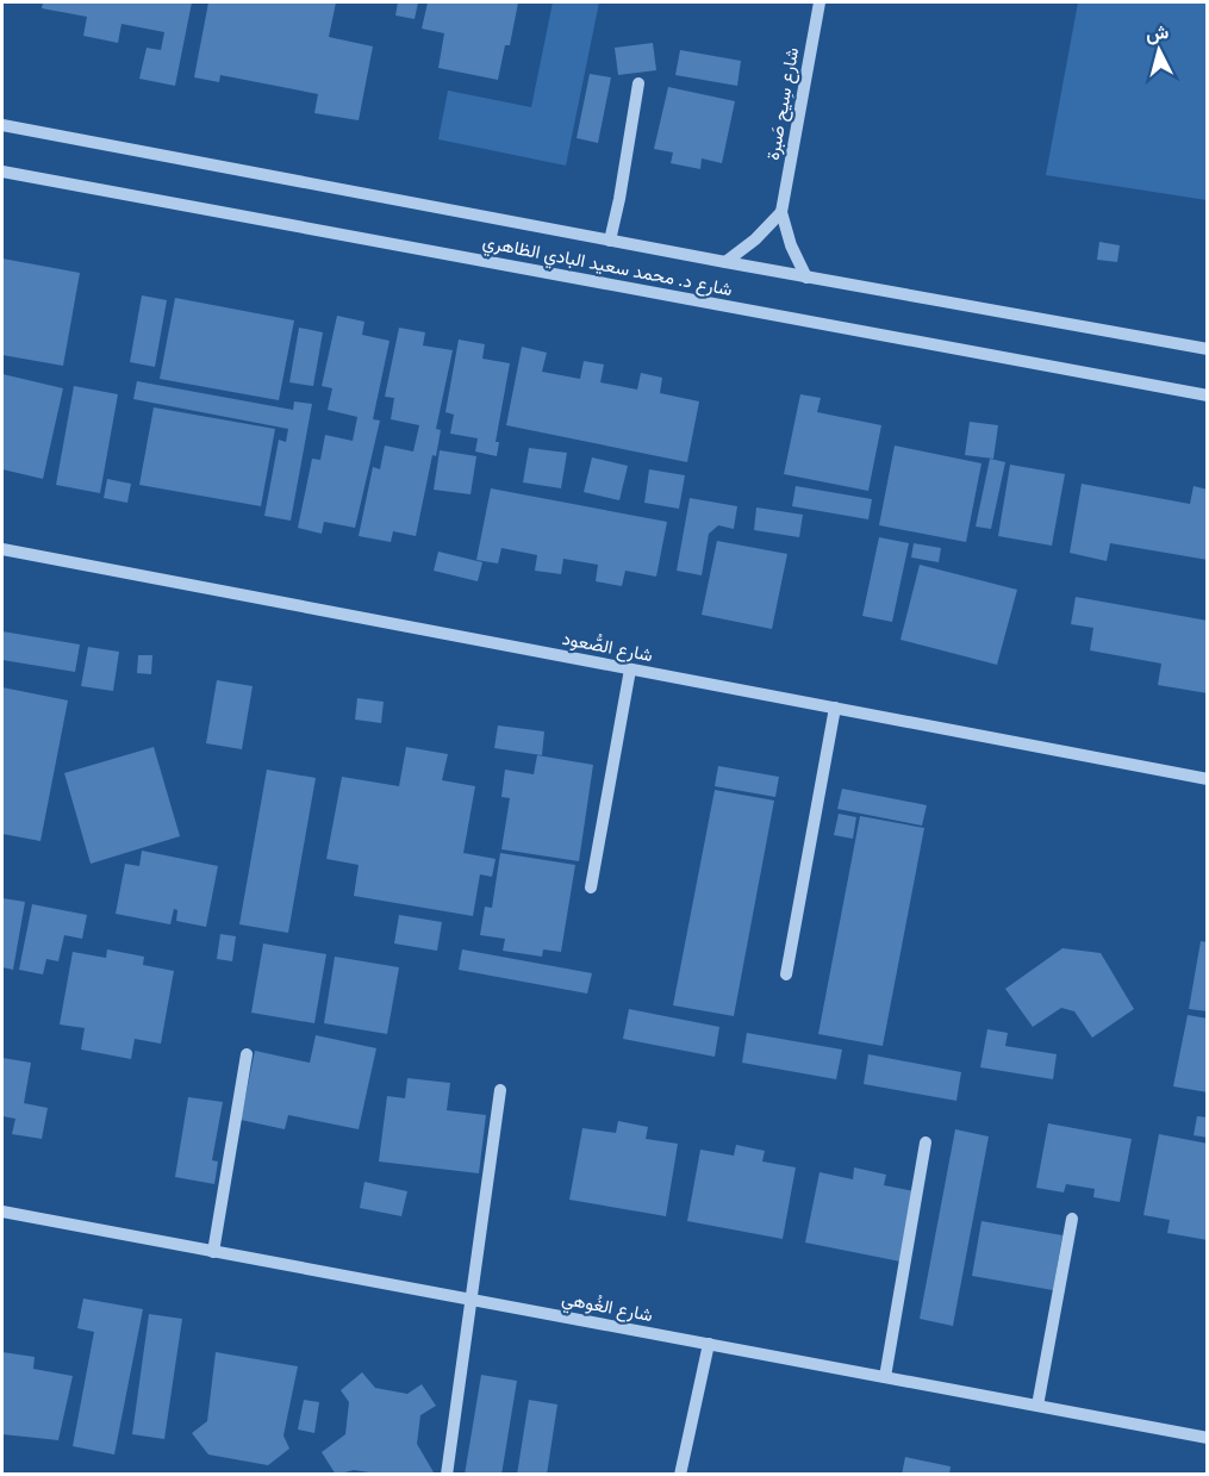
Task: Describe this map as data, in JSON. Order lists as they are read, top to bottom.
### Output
{
  "streets": {
    "street": [
      "شارع سِيح صَبرة",
      "شارع د. محمد سعيد البادي الظاهري",
      "شارع الصُّعود",
      "شارع الغُوهي"
    ]
  },
  "crossings": [
    ["شارع سِيح صَبرة", "شارع د. محمد سعيد البادي الظاهري"]
  ],
  "north": "top"
}
